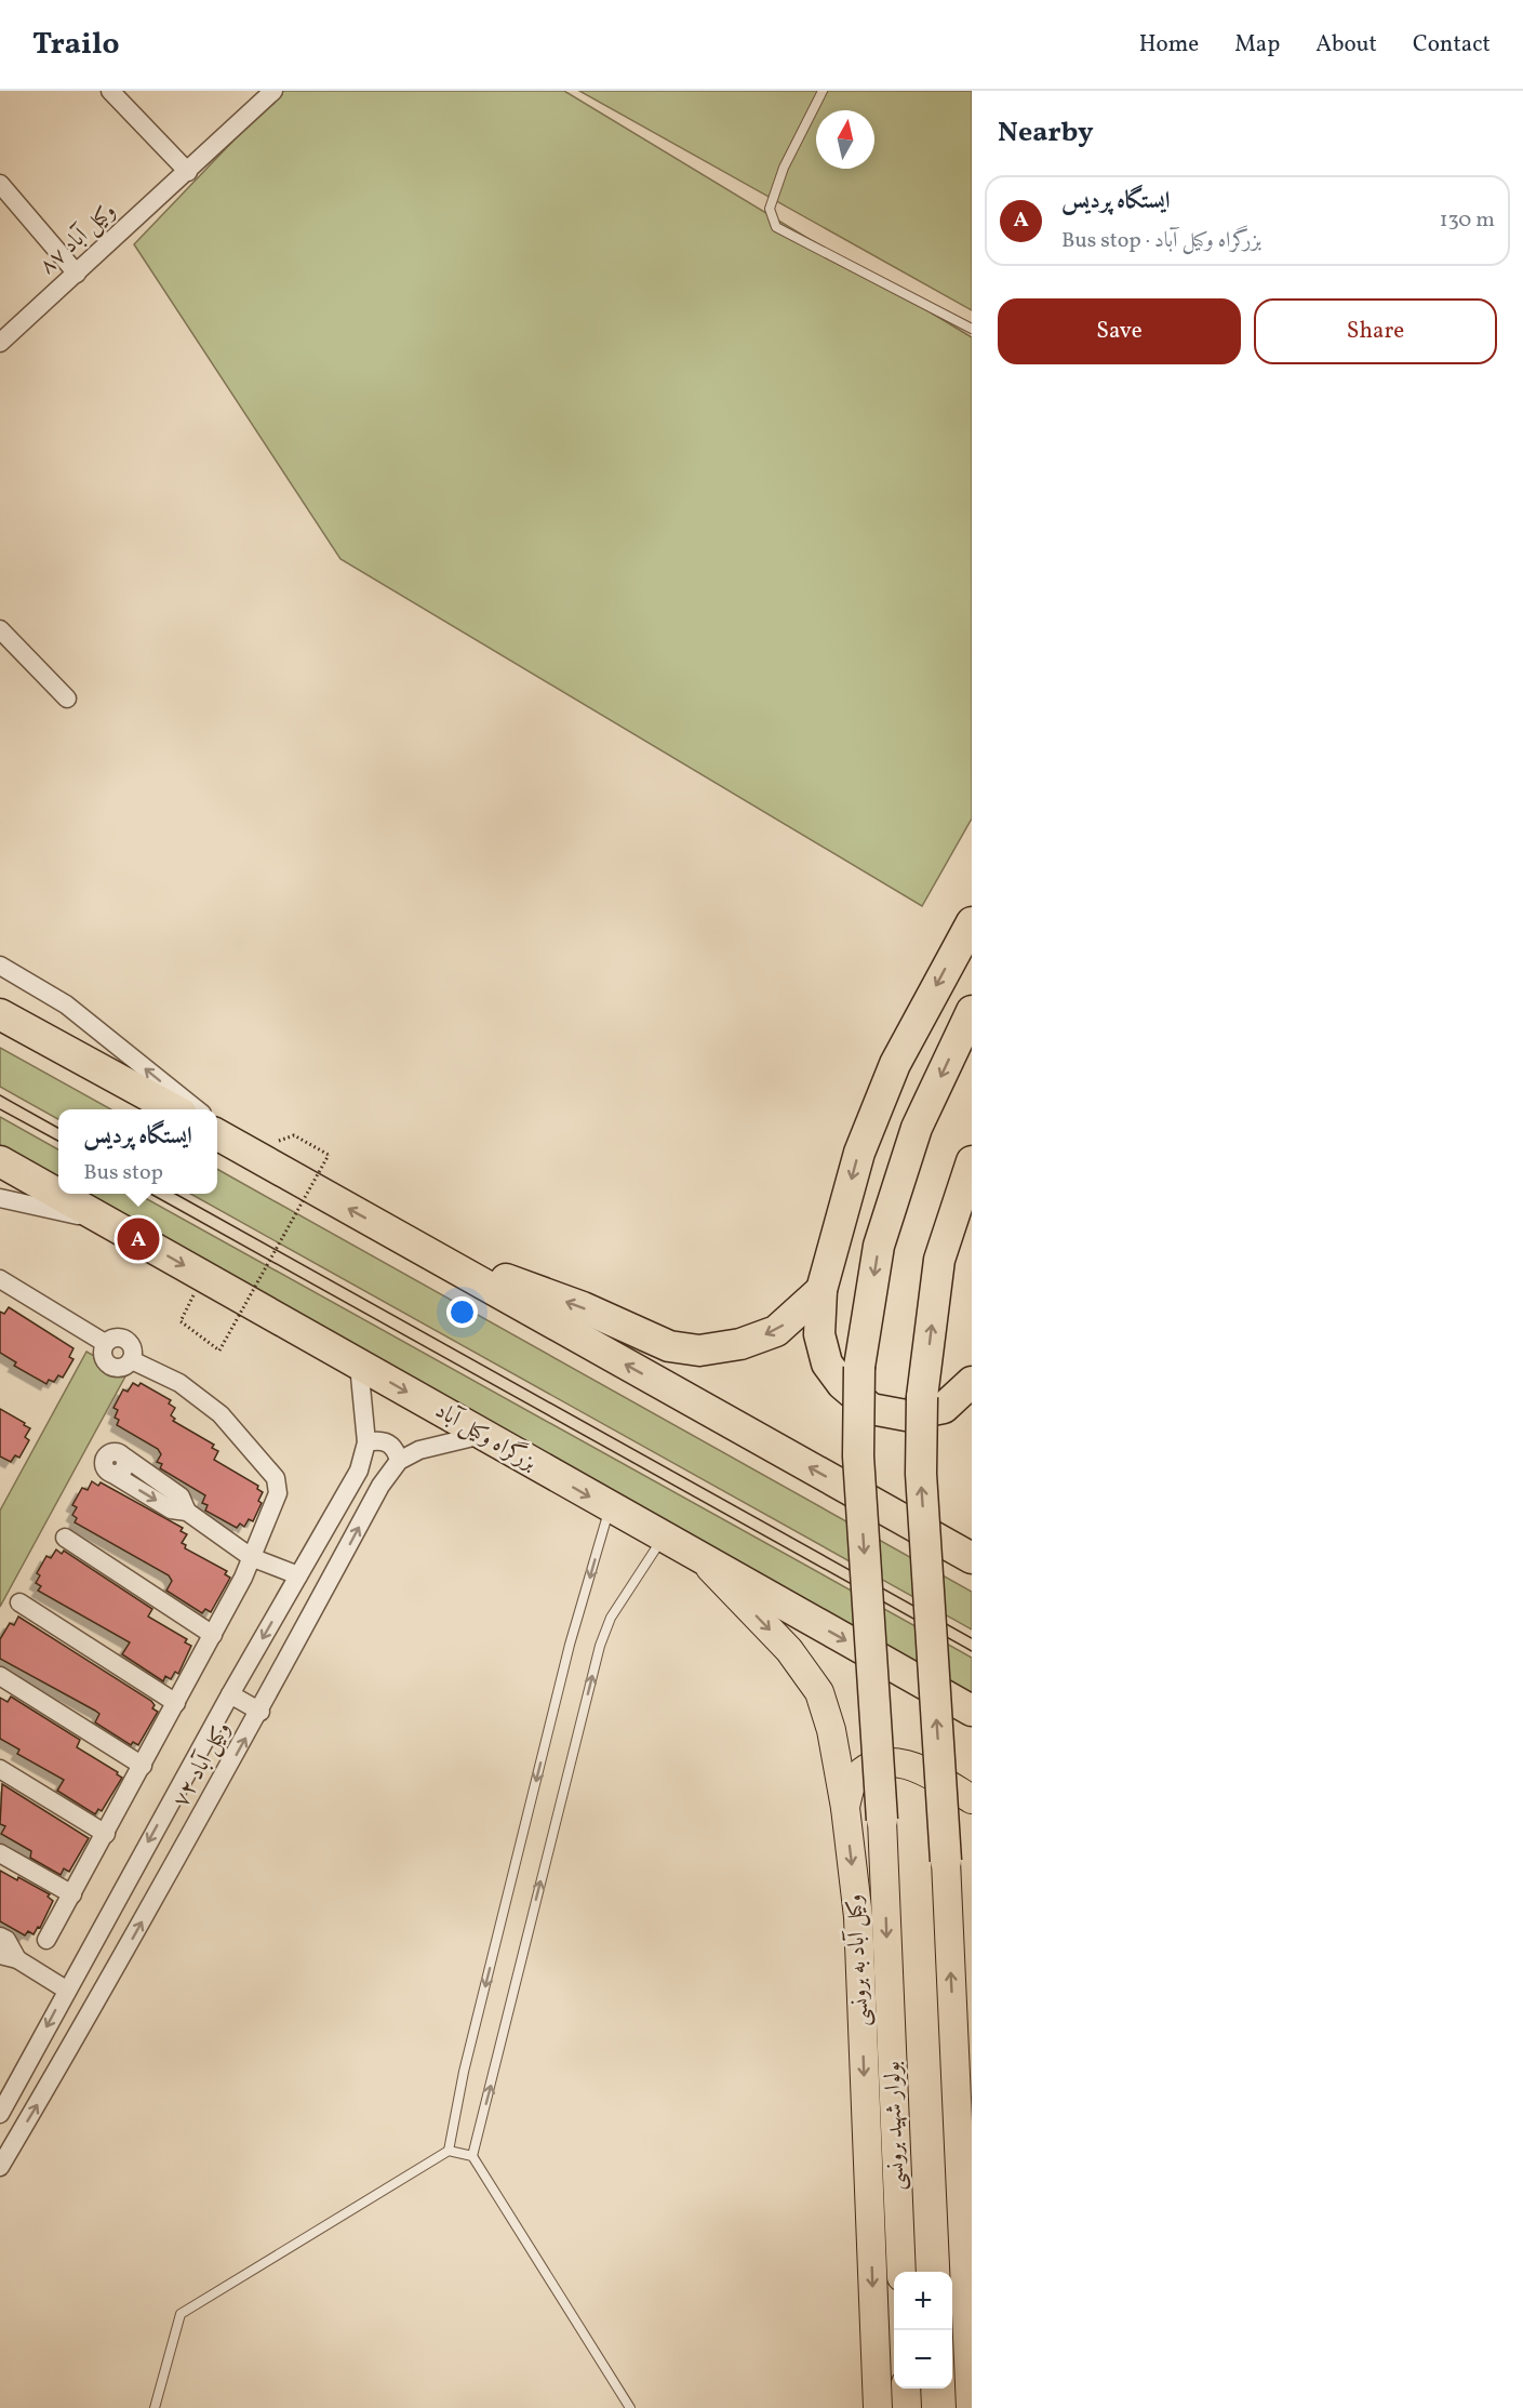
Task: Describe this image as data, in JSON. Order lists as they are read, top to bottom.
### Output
{
  "streets": {
    "highway": ["بزرگراه وکیل آباد"],
    "main road": ["وکیل آباد به برونسی", "بولوار شهید برونسی"],
    "street": ["وکیل آباد ۸۷", "۷۲ وکیل آباد"]
  },
  "crossings": [
    ["بزرگراه وکیل آباد", "۷۲ وکیل آباد"],
    ["بزرگراه وکیل آباد", "وکیل آباد به برونسی"]
  ],
  "north": "top",
  "page": {
    "header": "Trailo",
    "nav": [
      "Home",
      "Map",
      "About",
      "Contact"
    ],
    "heading": "Nearby",
    "list": [
      {
        "mark": "A",
        "name": "ایستگاه پردیس",
        "note": "Bus stop · بزرگراه وکیل آباد",
        "value": "130 m"
      }
    ],
    "buttons": ["Save", "Share"],
    "popup": ["ایستگاه پردیس", "Bus stop"],
    "pins": "A",
    "map_buttons": ["+", "−"]
  }
}
